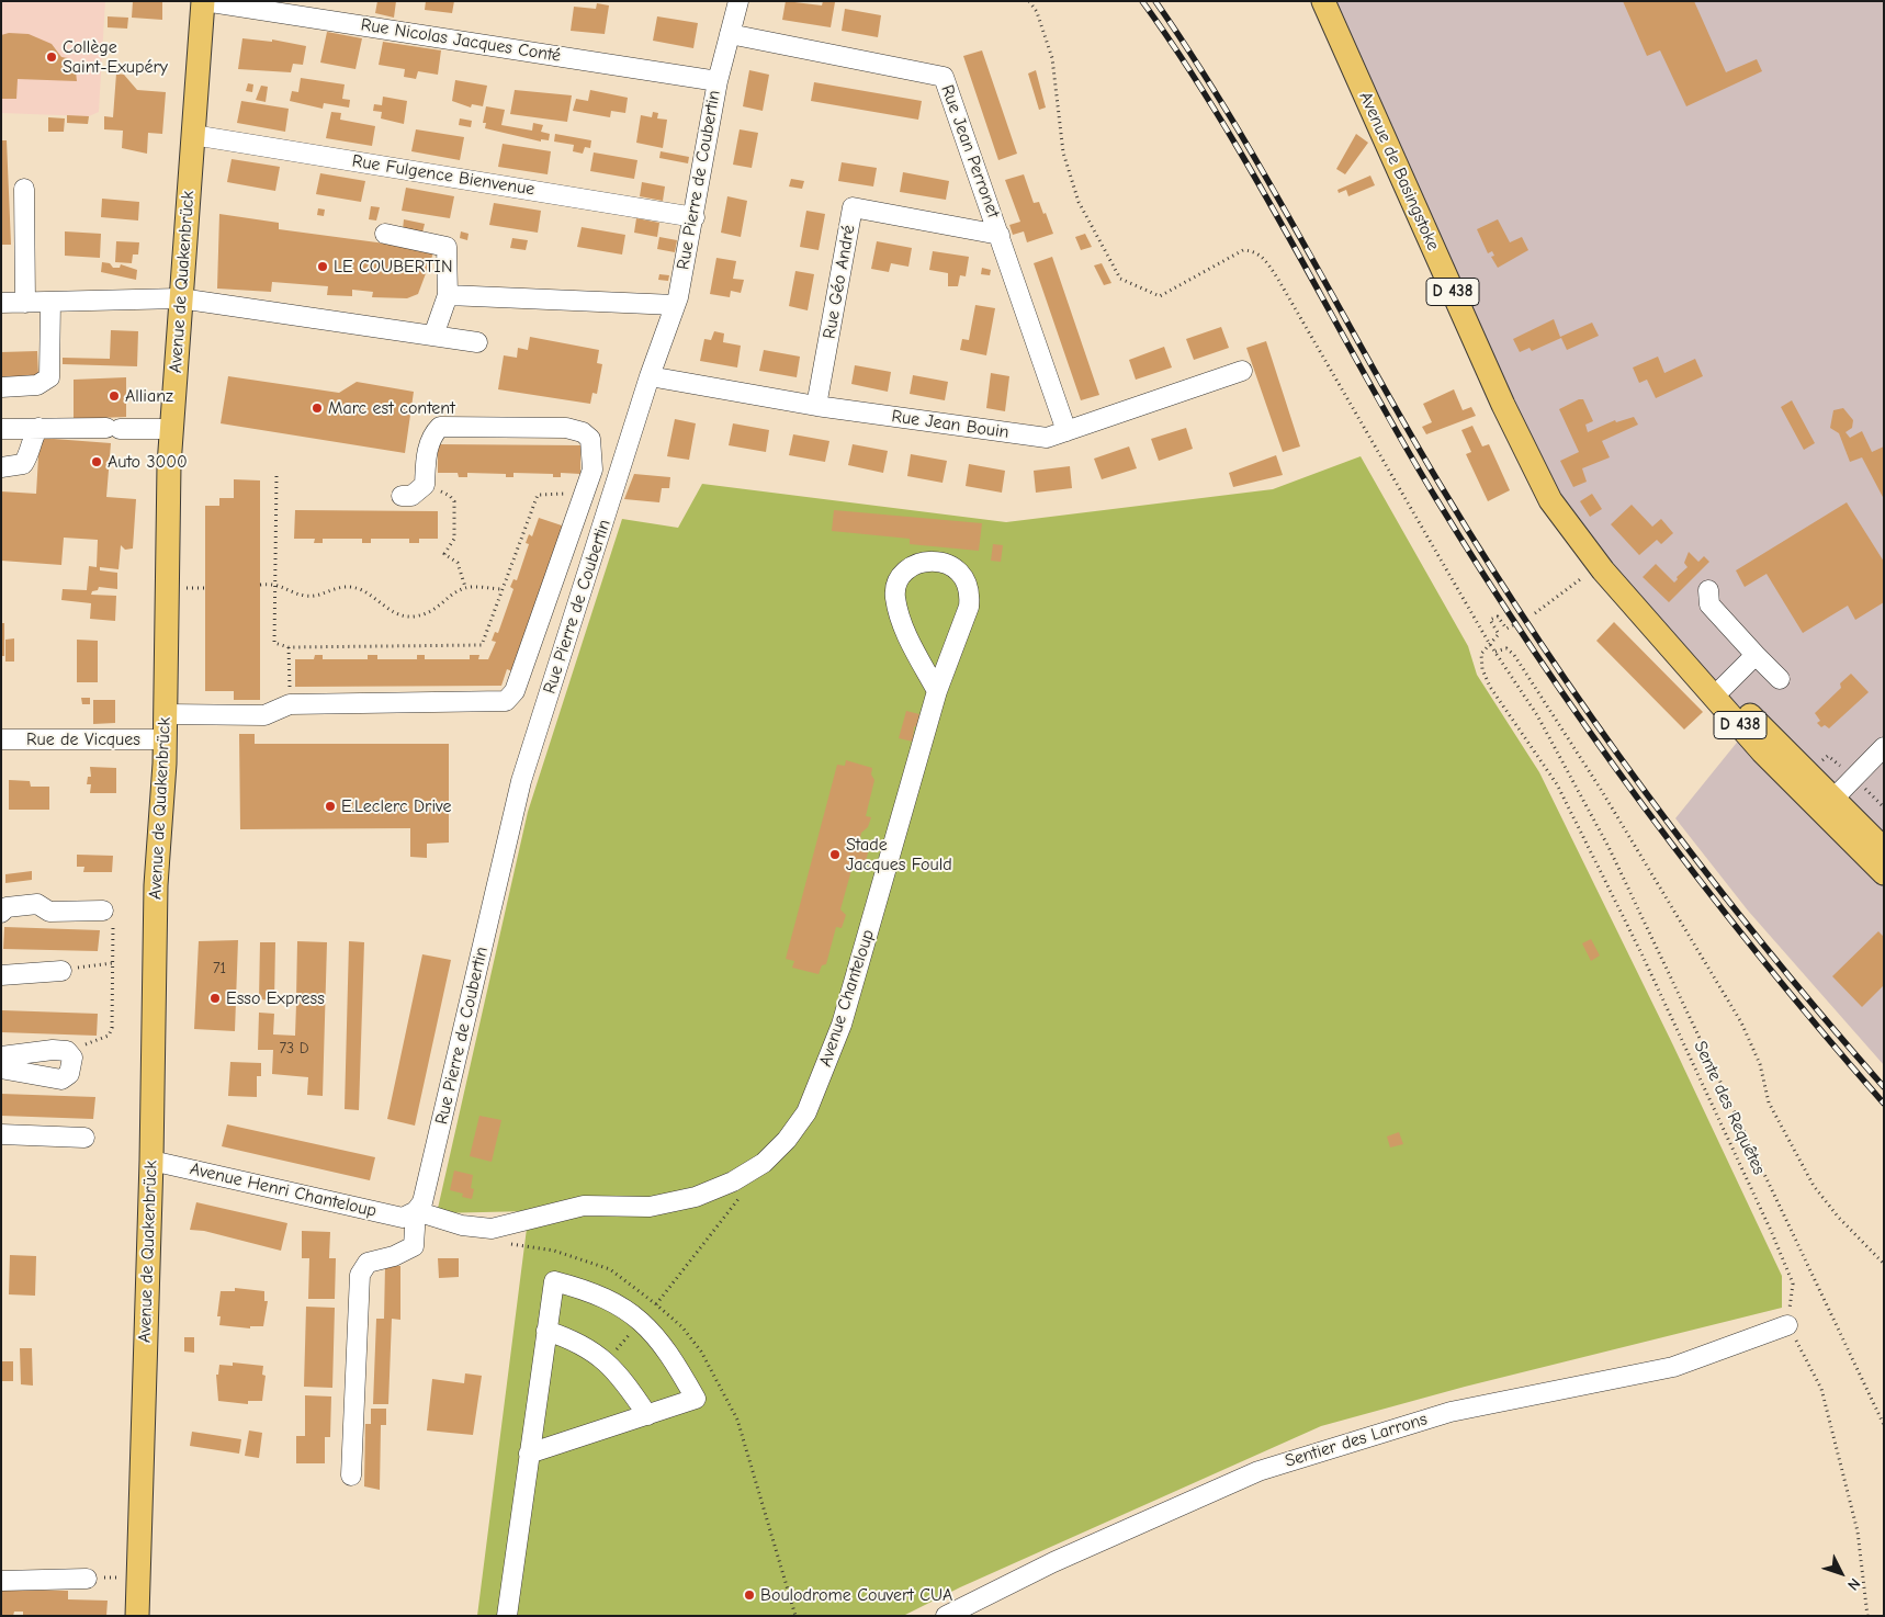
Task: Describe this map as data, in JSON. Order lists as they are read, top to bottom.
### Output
{
  "streets": {
    "main road": ["Avenue de Basingstoke", "Avenue de Quakenbrück", "D 438"],
    "street": [
      "Rue Nicolas Jacques Conté",
      "Rue Jean Perronet",
      "Rue Fulgence Bienvenue",
      "Rue Pierre de Coubertin",
      "Rue Géo André",
      "Rue Jean Bouin",
      "Rue de Vicques",
      "Avenue Chanteloup",
      "Avenue Henri Chanteloup",
      "Sentier des Larrons"
    ],
    "path": ["Sente des Requêtes"]
  },
  "crossings": [
    ["Rue Nicolas Jacques Conté", "Rue Pierre de Coubertin"],
    ["Rue Nicolas Jacques Conté", "Avenue de Quakenbrück"],
    ["Rue Jean Perronet", "Rue Pierre de Coubertin"],
    ["Rue Jean Perronet", "Rue Géo André"],
    ["Rue Jean Perronet", "Rue Jean Bouin"],
    ["Rue Fulgence Bienvenue", "Rue Pierre de Coubertin"],
    ["Rue Fulgence Bienvenue", "Avenue de Quakenbrück"],
    ["Rue Pierre de Coubertin", "Rue Jean Bouin"],
    ["Rue Pierre de Coubertin", "Avenue Chanteloup"],
    ["Rue Pierre de Coubertin", "Avenue Henri Chanteloup"],
    ["Avenue de Quakenbrück", "Rue de Vicques"],
    ["Avenue de Quakenbrück", "Avenue Henri Chanteloup"],
    ["Rue Géo André", "Rue Jean Bouin"],
    ["Avenue Chanteloup", "Avenue Henri Chanteloup"],
    ["Sente des Requêtes", "Sentier des Larrons"]
  ],
  "places": [
    "Collège Saint-Exupéry",
    "LE COUBERTIN",
    "Allianz",
    "Marc est content",
    "Auto 3000",
    "E.Leclerc Drive",
    "Stade Jacques Fould",
    "Esso Express",
    "Boulodrome Couvert CUA"
  ],
  "house_numbers": ["71", "73 D"],
  "north": "bottom right"
}
